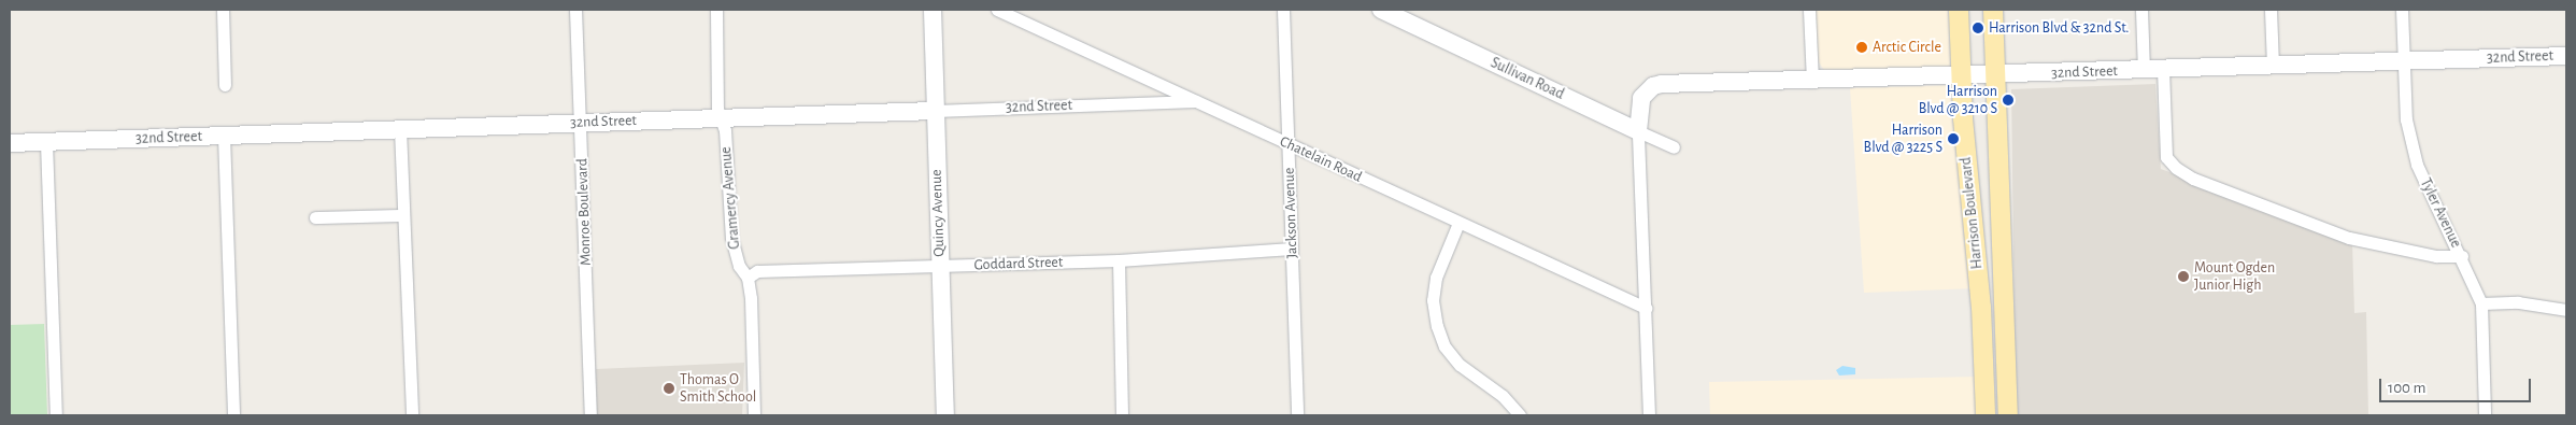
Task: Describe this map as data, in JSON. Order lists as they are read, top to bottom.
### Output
{
  "streets": {
    "main road": ["Harrison Boulevard"],
    "street": [
      "32nd Street",
      "Sullivan Road",
      "Chatelain Road",
      "Gramercy Avenue",
      "Monroe Boulevard",
      "Quincy Avenue",
      "Jackson Avenue",
      "Tyler Avenue",
      "Goddard Street"
    ]
  },
  "crossings": [
    ["32nd Street", "Sullivan Road"],
    ["32nd Street", "Chatelain Road"],
    ["32nd Street", "Gramercy Avenue"],
    ["32nd Street", "Monroe Boulevard"],
    ["32nd Street", "Quincy Avenue"],
    ["32nd Street", "Harrison Boulevard"],
    ["32nd Street", "Tyler Avenue"],
    ["Chatelain Road", "Jackson Avenue"],
    ["Gramercy Avenue", "Goddard Street"],
    ["Quincy Avenue", "Goddard Street"],
    ["Jackson Avenue", "Goddard Street"]
  ],
  "places": [
    "Harrison Blvd & 32nd St.",
    "Arctic Circle",
    "Harrison Blvd @ 3210 S",
    "Harrison Blvd @ 3225 S",
    "Mount Ogden Junior High",
    "Thomas O Smith School"
  ],
  "scale_bar": "100 m"
}
